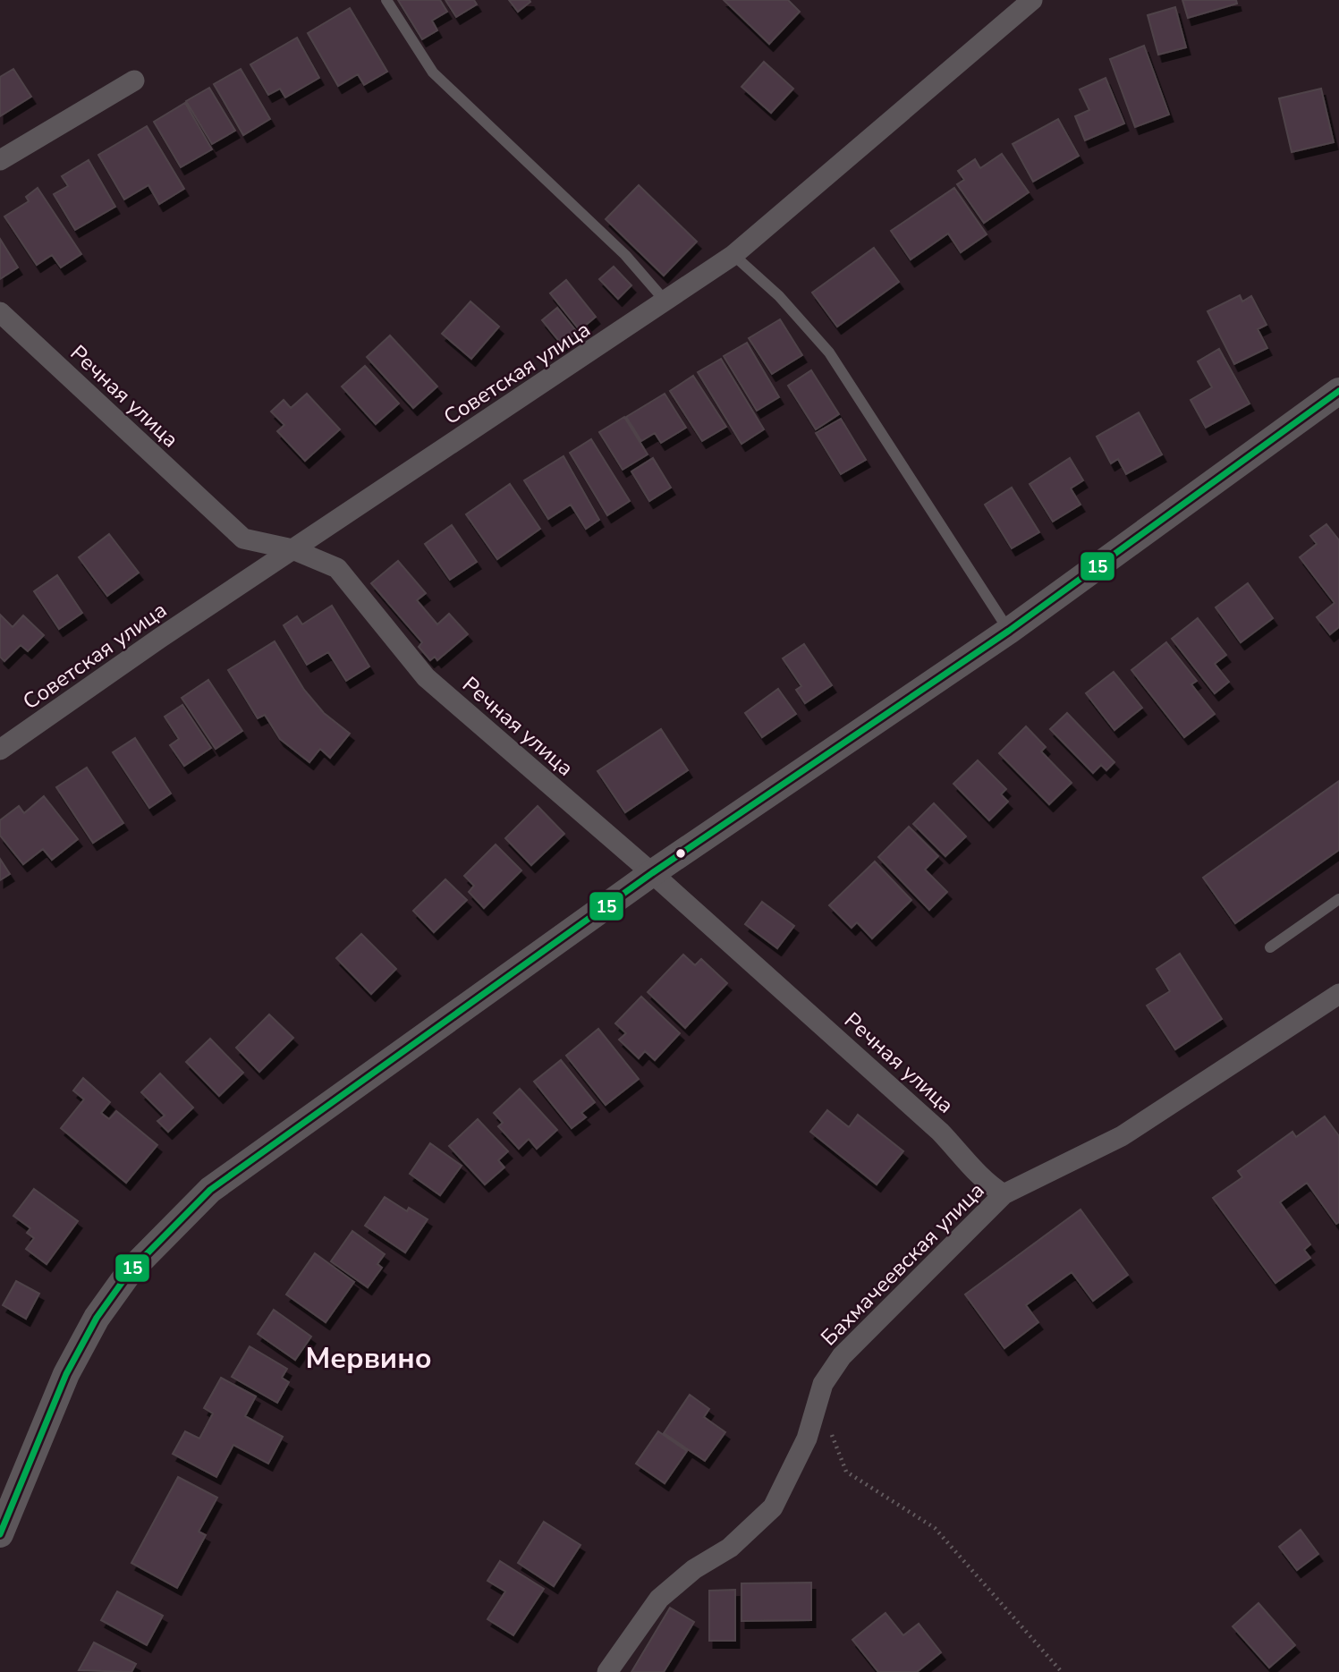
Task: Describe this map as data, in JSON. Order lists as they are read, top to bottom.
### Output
{
  "streets": {
    "street": ["Советская улица", "Речная улица", "Бахмачеевская улица"]
  },
  "crossings": [
    ["Советская улица", "Речная улица"],
    ["Речная улица", "Бахмачеевская улица"]
  ],
  "districts": ["Мервино"],
  "lines": ["transit line 15"]
}
